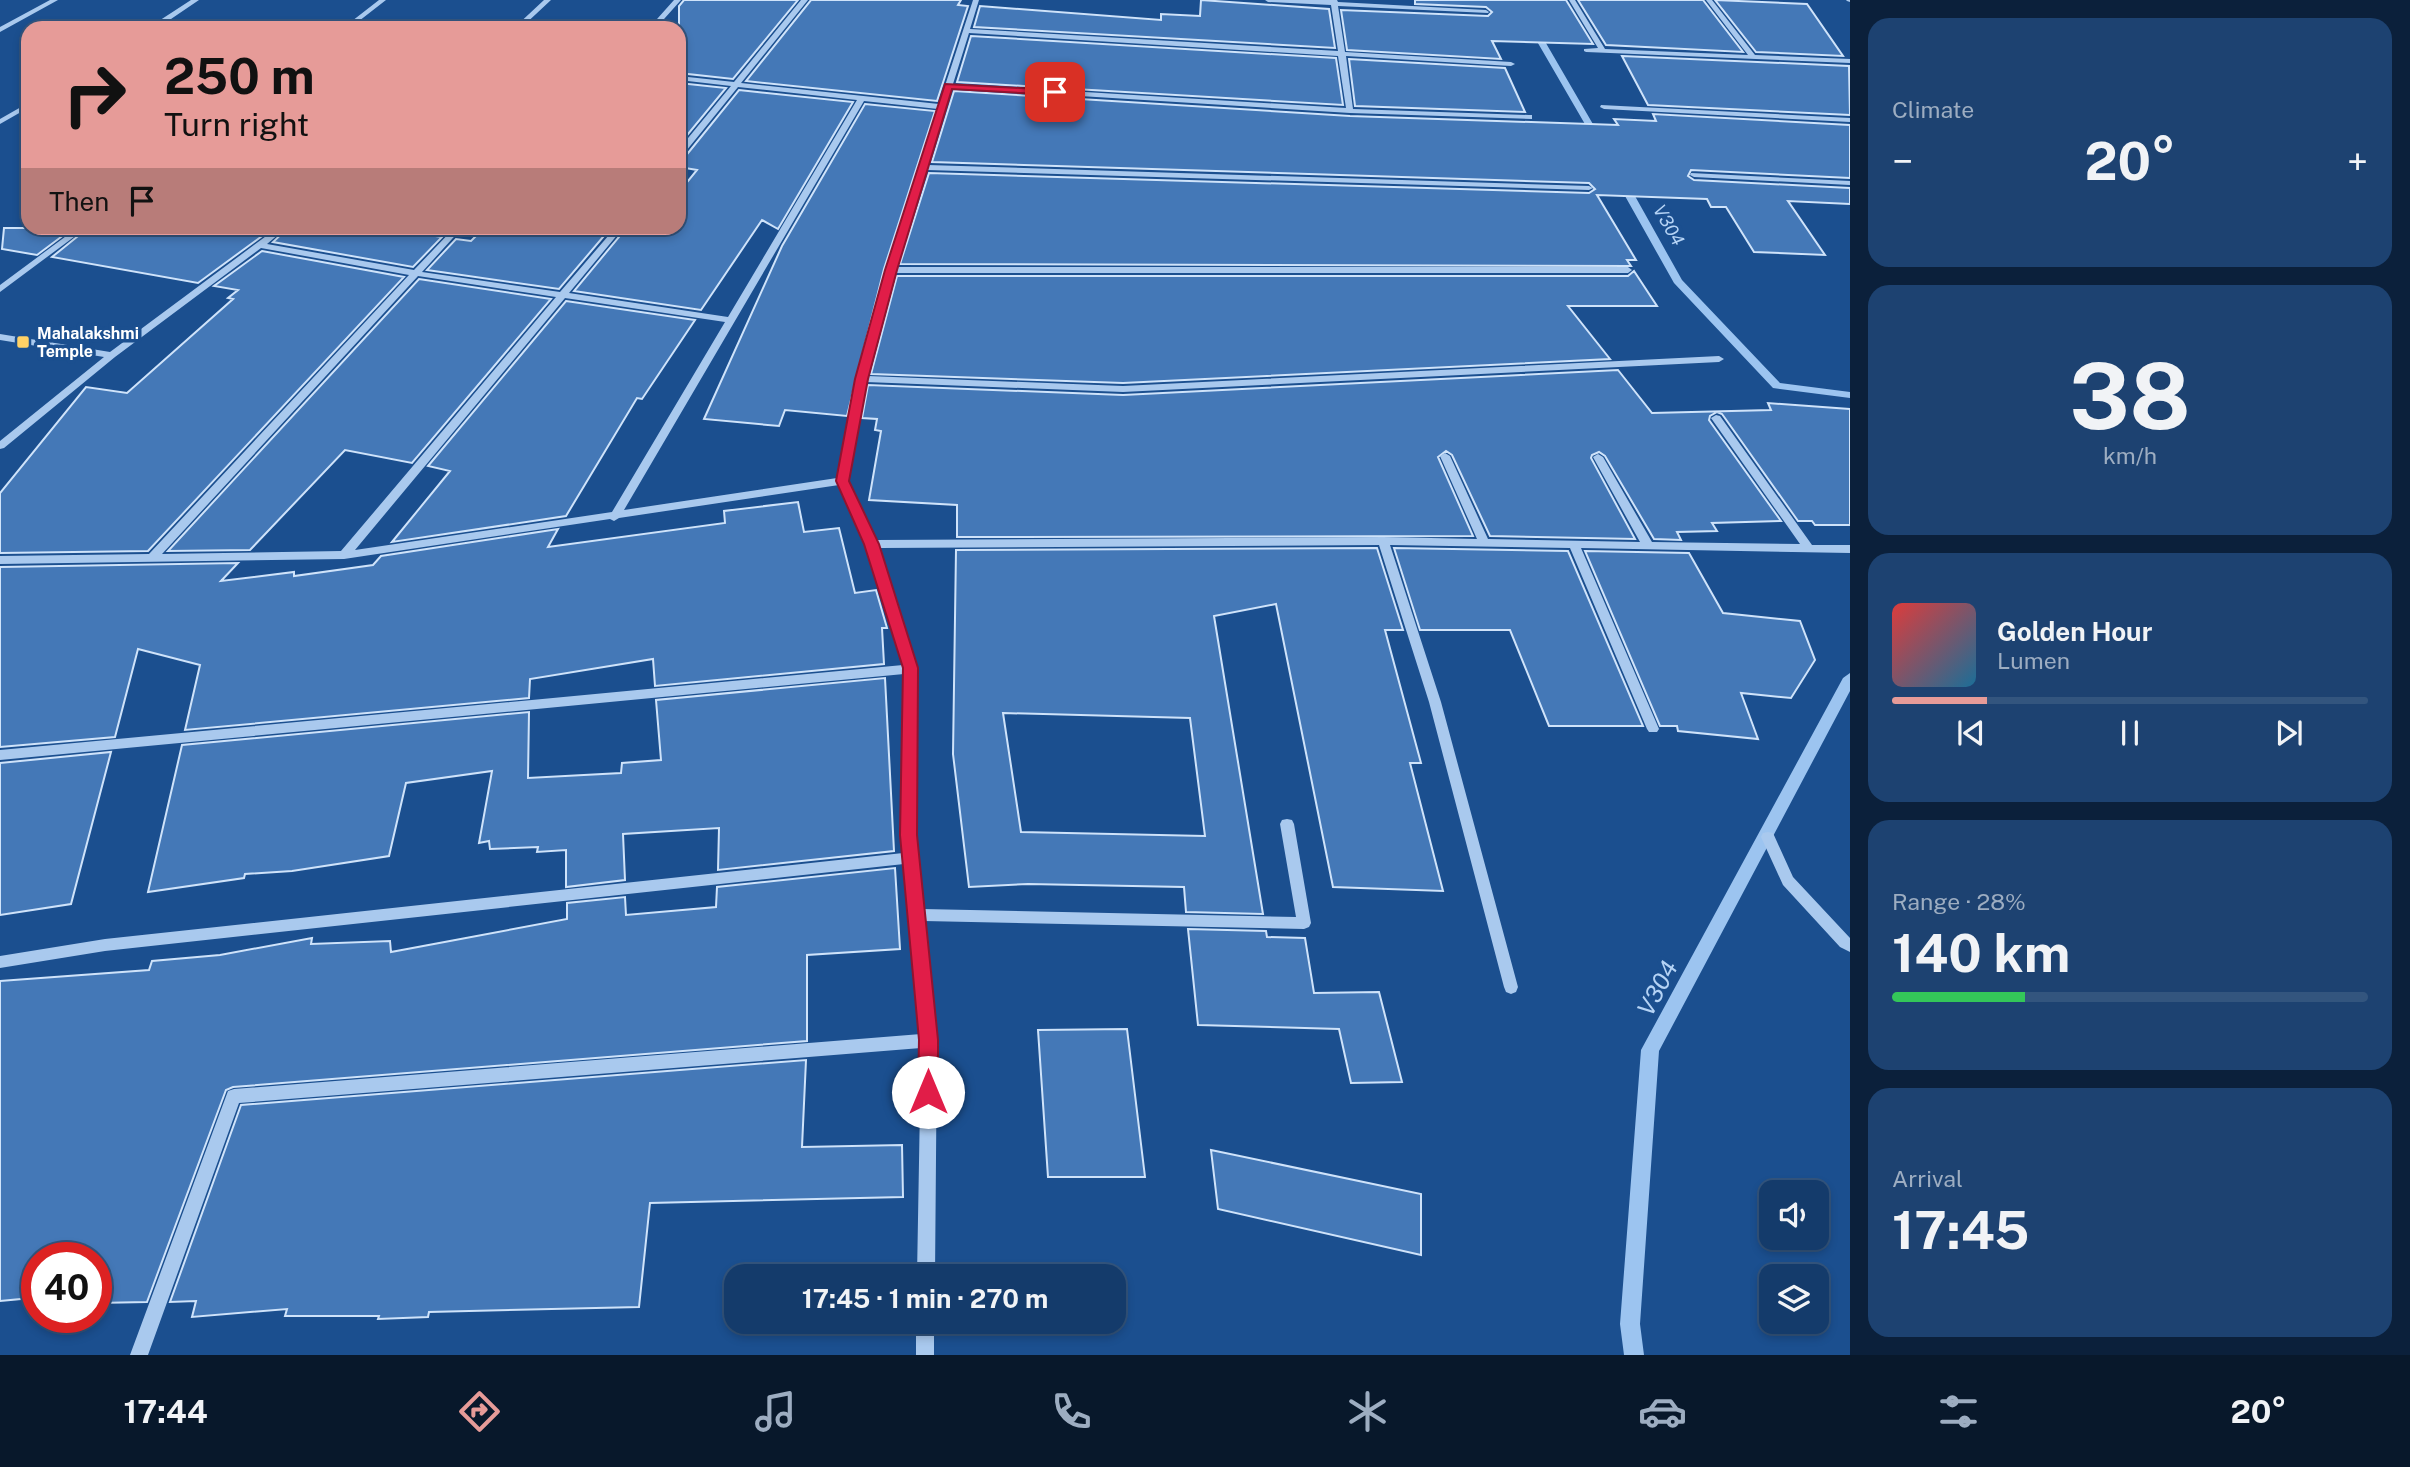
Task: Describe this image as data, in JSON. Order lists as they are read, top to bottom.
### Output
{
  "water": ["V304"],
  "places": {
    "transit": ["Mahalakshmi Temple"]
  },
  "page": {
    "tile": [
      "Climate",
      ["38", "km/h"],
      ["Range · 28%", "140 km"],
      ["Arrival", "17:45"]
    ],
    "turn": ["250 m", "Turn right"],
    "heat": ["−", "20°", "+"],
    "then": "Then",
    "song": ["Golden Hour", "Lumen"],
    "limit": "40",
    "trip": "17:45 · 1 min · 270 m",
    "tabs": ["17:44", "20°"]
  }
}
